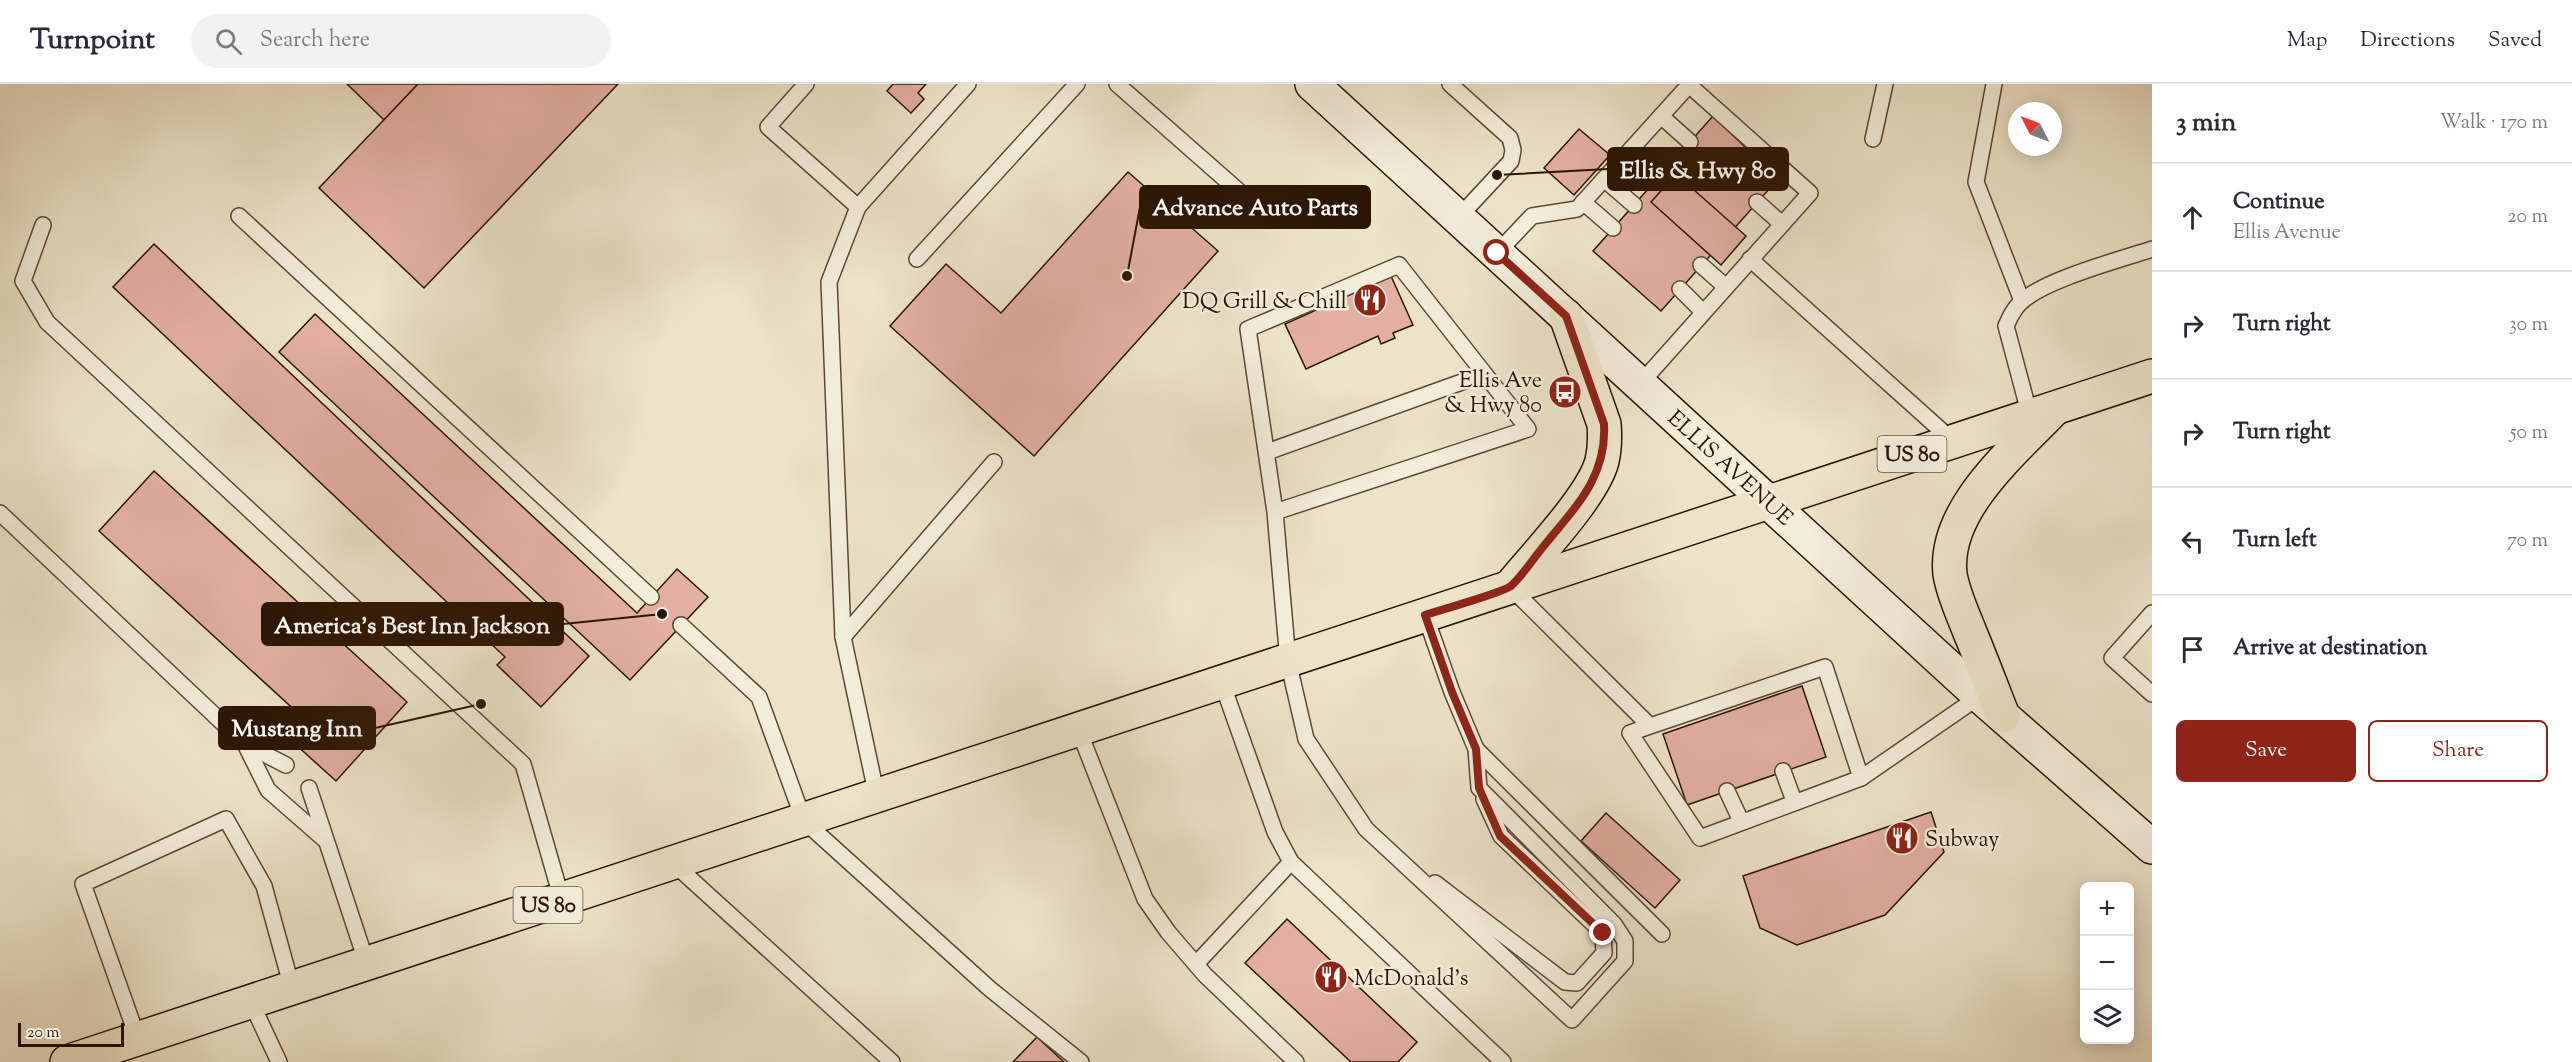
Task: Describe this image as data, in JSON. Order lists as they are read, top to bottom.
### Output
{
  "streets": {
    "main road": ["US 80", "ELLIS AVENUE"]
  },
  "crossings": [
    ["US 80", "ELLIS AVENUE"]
  ],
  "places": {
    "other": [
      "Ellis & Hwy 80",
      "Advance Auto Parts",
      "America's Best Inn Jackson",
      "Mustang Inn"
    ],
    "restaurant": ["DQ Grill & Chill", "Subway", "McDonald's"],
    "bus stop": ["Ellis Ave & Hwy 80"]
  },
  "scale_bar": "20 m",
  "north": "top left",
  "page": {
    "header": "Turnpoint",
    "search": "Search here",
    "nav": ["Map", "Directions", "Saved"],
    "heading": ["3 min", "Walk · 170 m"],
    "list": [
      ["Continue", "Ellis Avenue", "20 m"],
      ["Turn right", "30 m"],
      ["Turn right", "50 m"],
      ["Turn left", "70 m"],
      "Arrive at destination"
    ],
    "buttons": ["Save", "Share"],
    "map_buttons": ["+", "−"],
    "scale": "20 m"
  }
}
